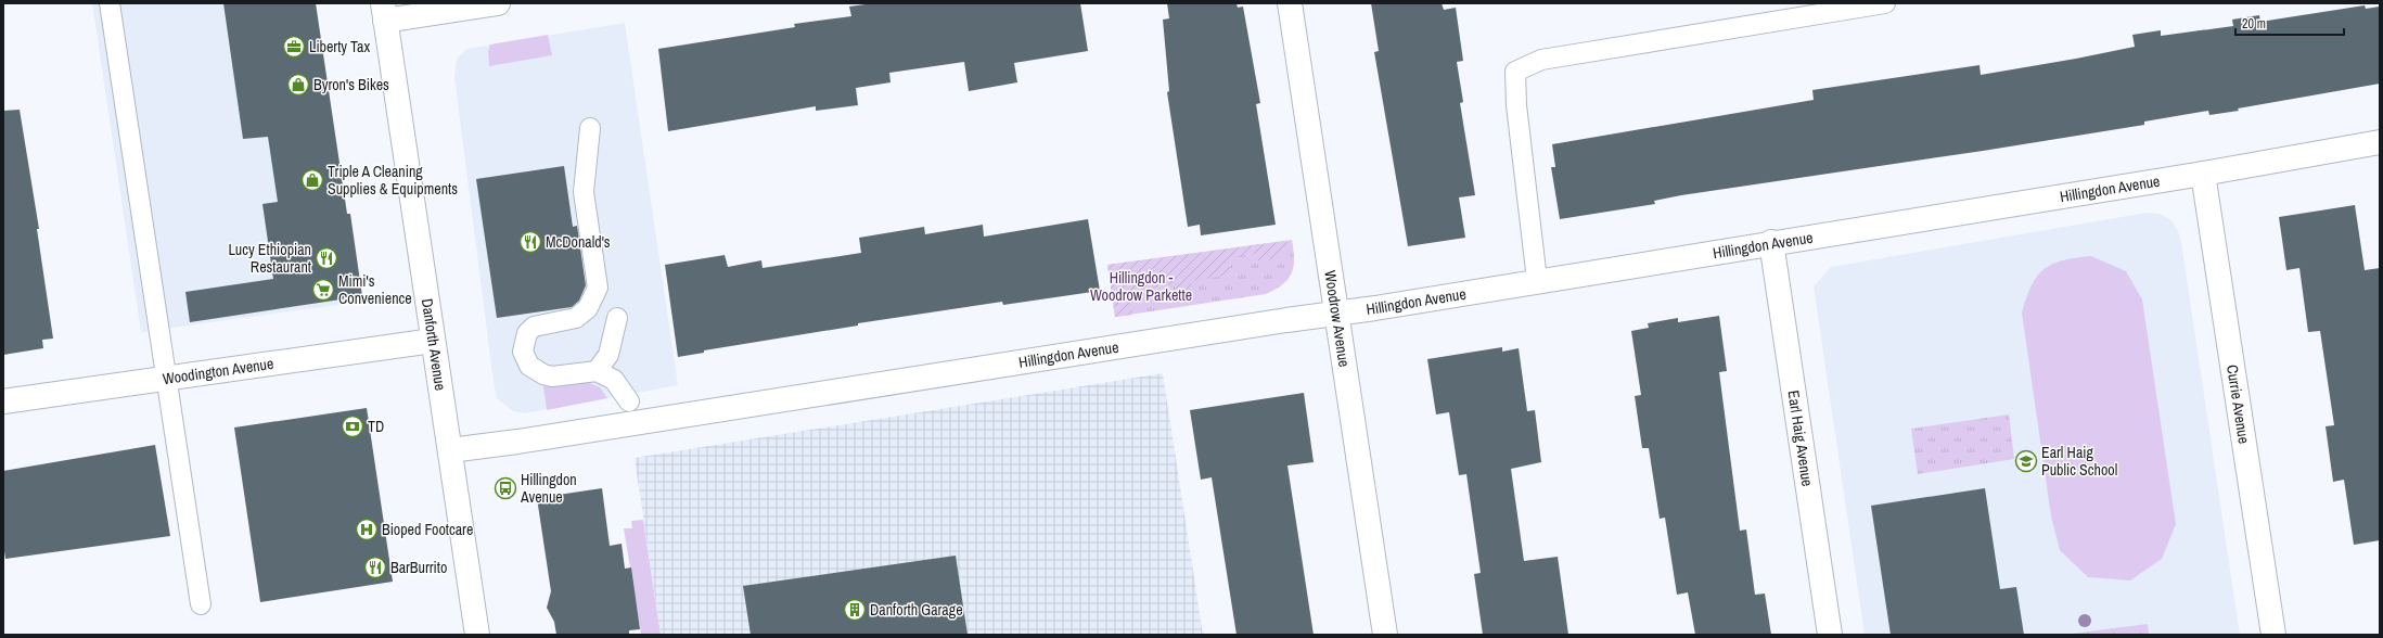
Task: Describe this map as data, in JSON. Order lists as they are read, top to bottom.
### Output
{
  "streets": {
    "street": [
      "Hillingdon Avenue",
      "Woodrow Avenue",
      "Danforth Avenue",
      "Woodington Avenue",
      "Currie Avenue",
      "Earl Haig Avenue"
    ]
  },
  "crossings": [
    ["Hillingdon Avenue", "Woodrow Avenue"],
    ["Hillingdon Avenue", "Danforth Avenue"],
    ["Hillingdon Avenue", "Currie Avenue"],
    ["Hillingdon Avenue", "Earl Haig Avenue"],
    ["Danforth Avenue", "Woodington Avenue"]
  ],
  "parks": ["Hillingdon - Woodrow Parkette"],
  "places": {
    "office": ["Liberty Tax"],
    "shop": ["Byron's Bikes", "Triple A Cleaning Supplies & Equipments"],
    "restaurant": ["McDonald's", "Lucy Ethiopian Restaurant", "BarBurrito"],
    "supermarket": ["Mimi's Convenience"],
    "bank": ["TD"],
    "school or university": ["Earl Haig Public School"],
    "bus stop": ["Hillingdon Avenue"],
    "hospital": ["Bioped Footcare"],
    "building": ["Danforth Garage"]
  },
  "scale_bar": "20 m"
}
